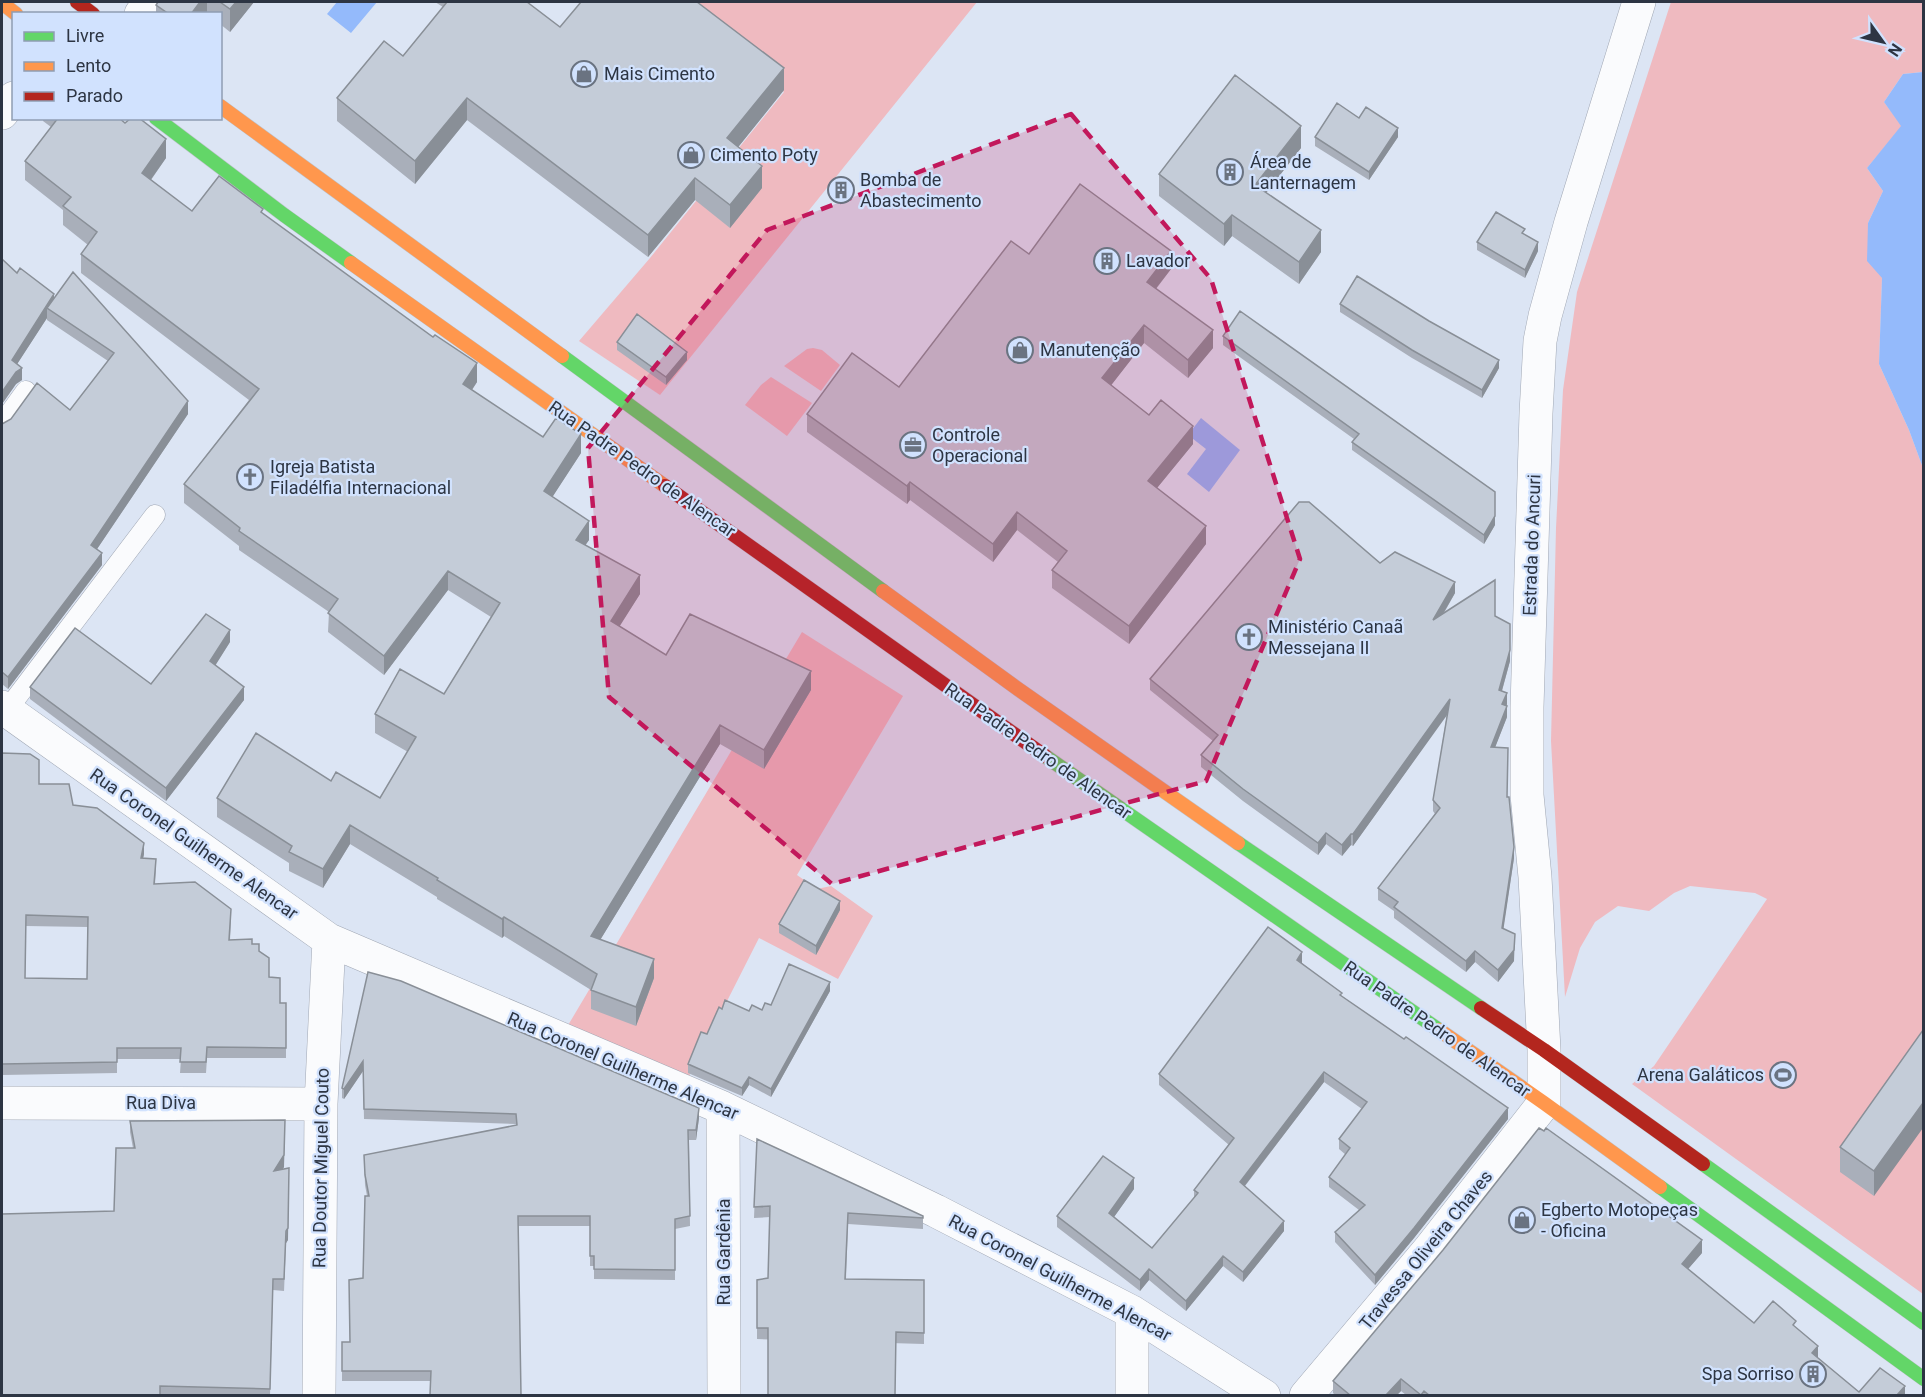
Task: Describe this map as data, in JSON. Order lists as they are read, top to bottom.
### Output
{
  "streets": {
    "main road": ["Rua Padre Pedro de Alencar"],
    "street": [
      "Estrada do Ancuri",
      "Rua Coronel Guilherme Alencar",
      "Rua Diva",
      "Rua Doutor Miguel Couto",
      "Travessa Oliveira Chaves",
      "Rua Gardênia"
    ]
  },
  "crossings": [
    ["Rua Padre Pedro de Alencar", "Estrada do Ancuri"],
    ["Rua Padre Pedro de Alencar", "Travessa Oliveira Chaves"],
    ["Estrada do Ancuri", "Travessa Oliveira Chaves"],
    ["Rua Coronel Guilherme Alencar", "Rua Doutor Miguel Couto"],
    ["Rua Coronel Guilherme Alencar", "Rua Gardênia"],
    ["Rua Diva", "Rua Doutor Miguel Couto"]
  ],
  "places": {
    "shop": [
      "Mais Cimento",
      "Cimento Poty",
      "Manutenção",
      "Egberto Motopeças - Oficina"
    ],
    "building": [
      "Área de Lanternagem",
      "Bomba de Abastecimento",
      "Lavador",
      "Spa Sorriso"
    ],
    "office": ["Controle Operacional"],
    "church": ["Igreja Batista Filadélfia Internacional", "Ministério Canaã Messejana II"],
    "sports": ["Arena Galáticos"]
  },
  "legend": ["Livre", "Lento", "Parado"],
  "north": "bottom right"
}
